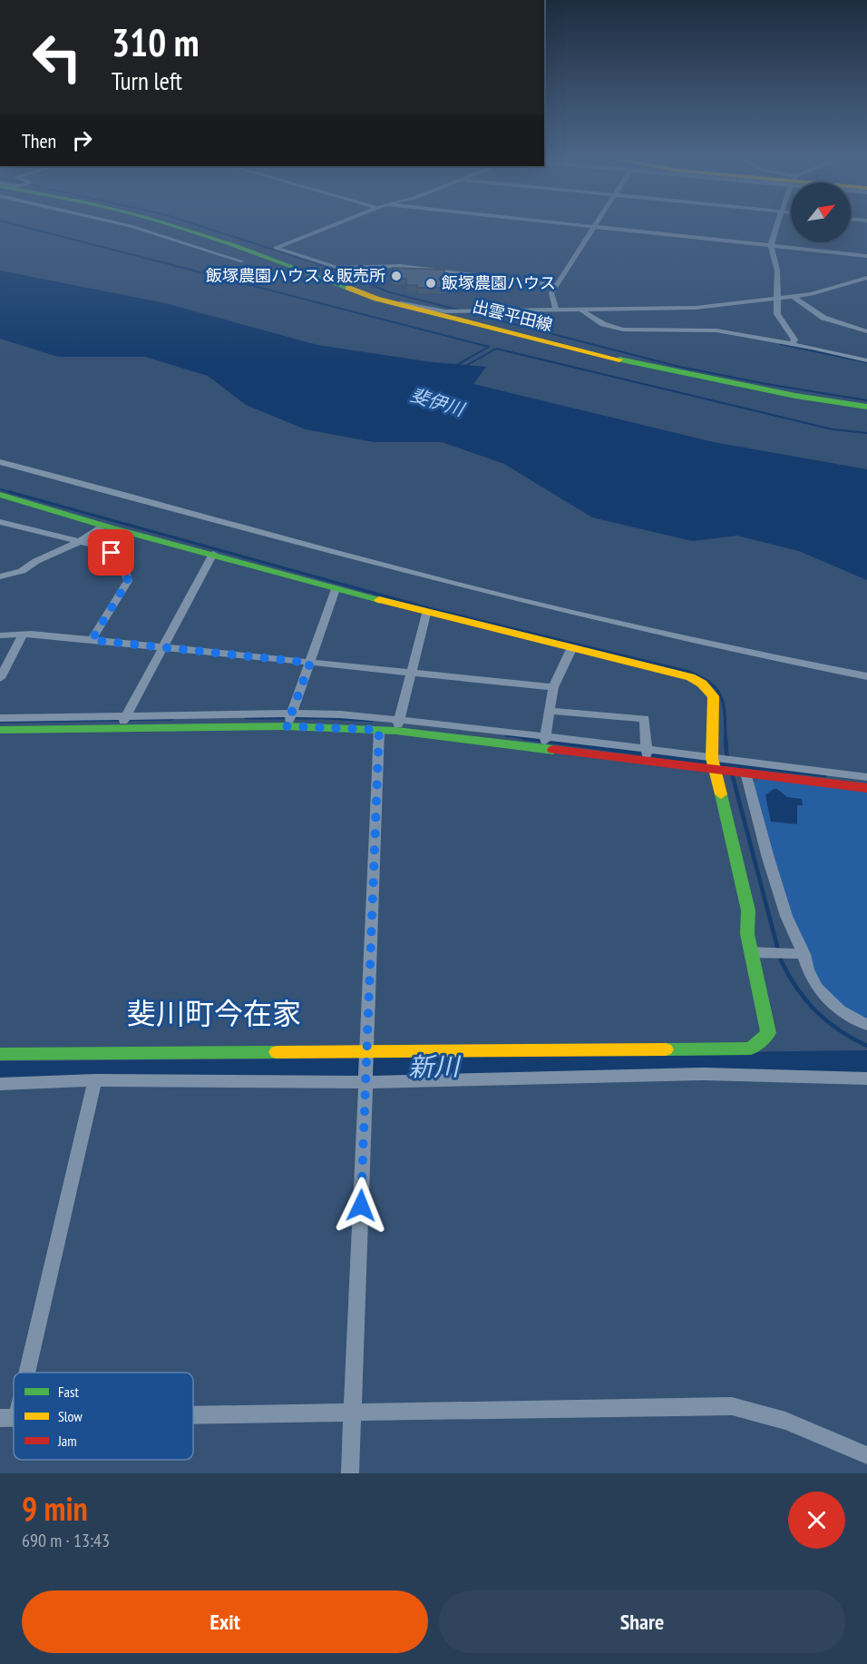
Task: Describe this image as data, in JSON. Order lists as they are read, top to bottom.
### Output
{
  "streets": {
    "main road": ["出雲平田線"]
  },
  "districts": ["斐川町今在家"],
  "water": ["斐伊川", "新川"],
  "places": ["飯塚農園ハウス＆販売所", "飯塚農園ハウス"],
  "legend": ["Fast", "Slow", "Jam"],
  "north": "top right",
  "page": {
    "turn": ["310 m", "Turn left"],
    "then": "Then",
    "heading": ["9 min", "690 m · 13:43"],
    "buttons": ["Exit", "Share"]
  }
}
